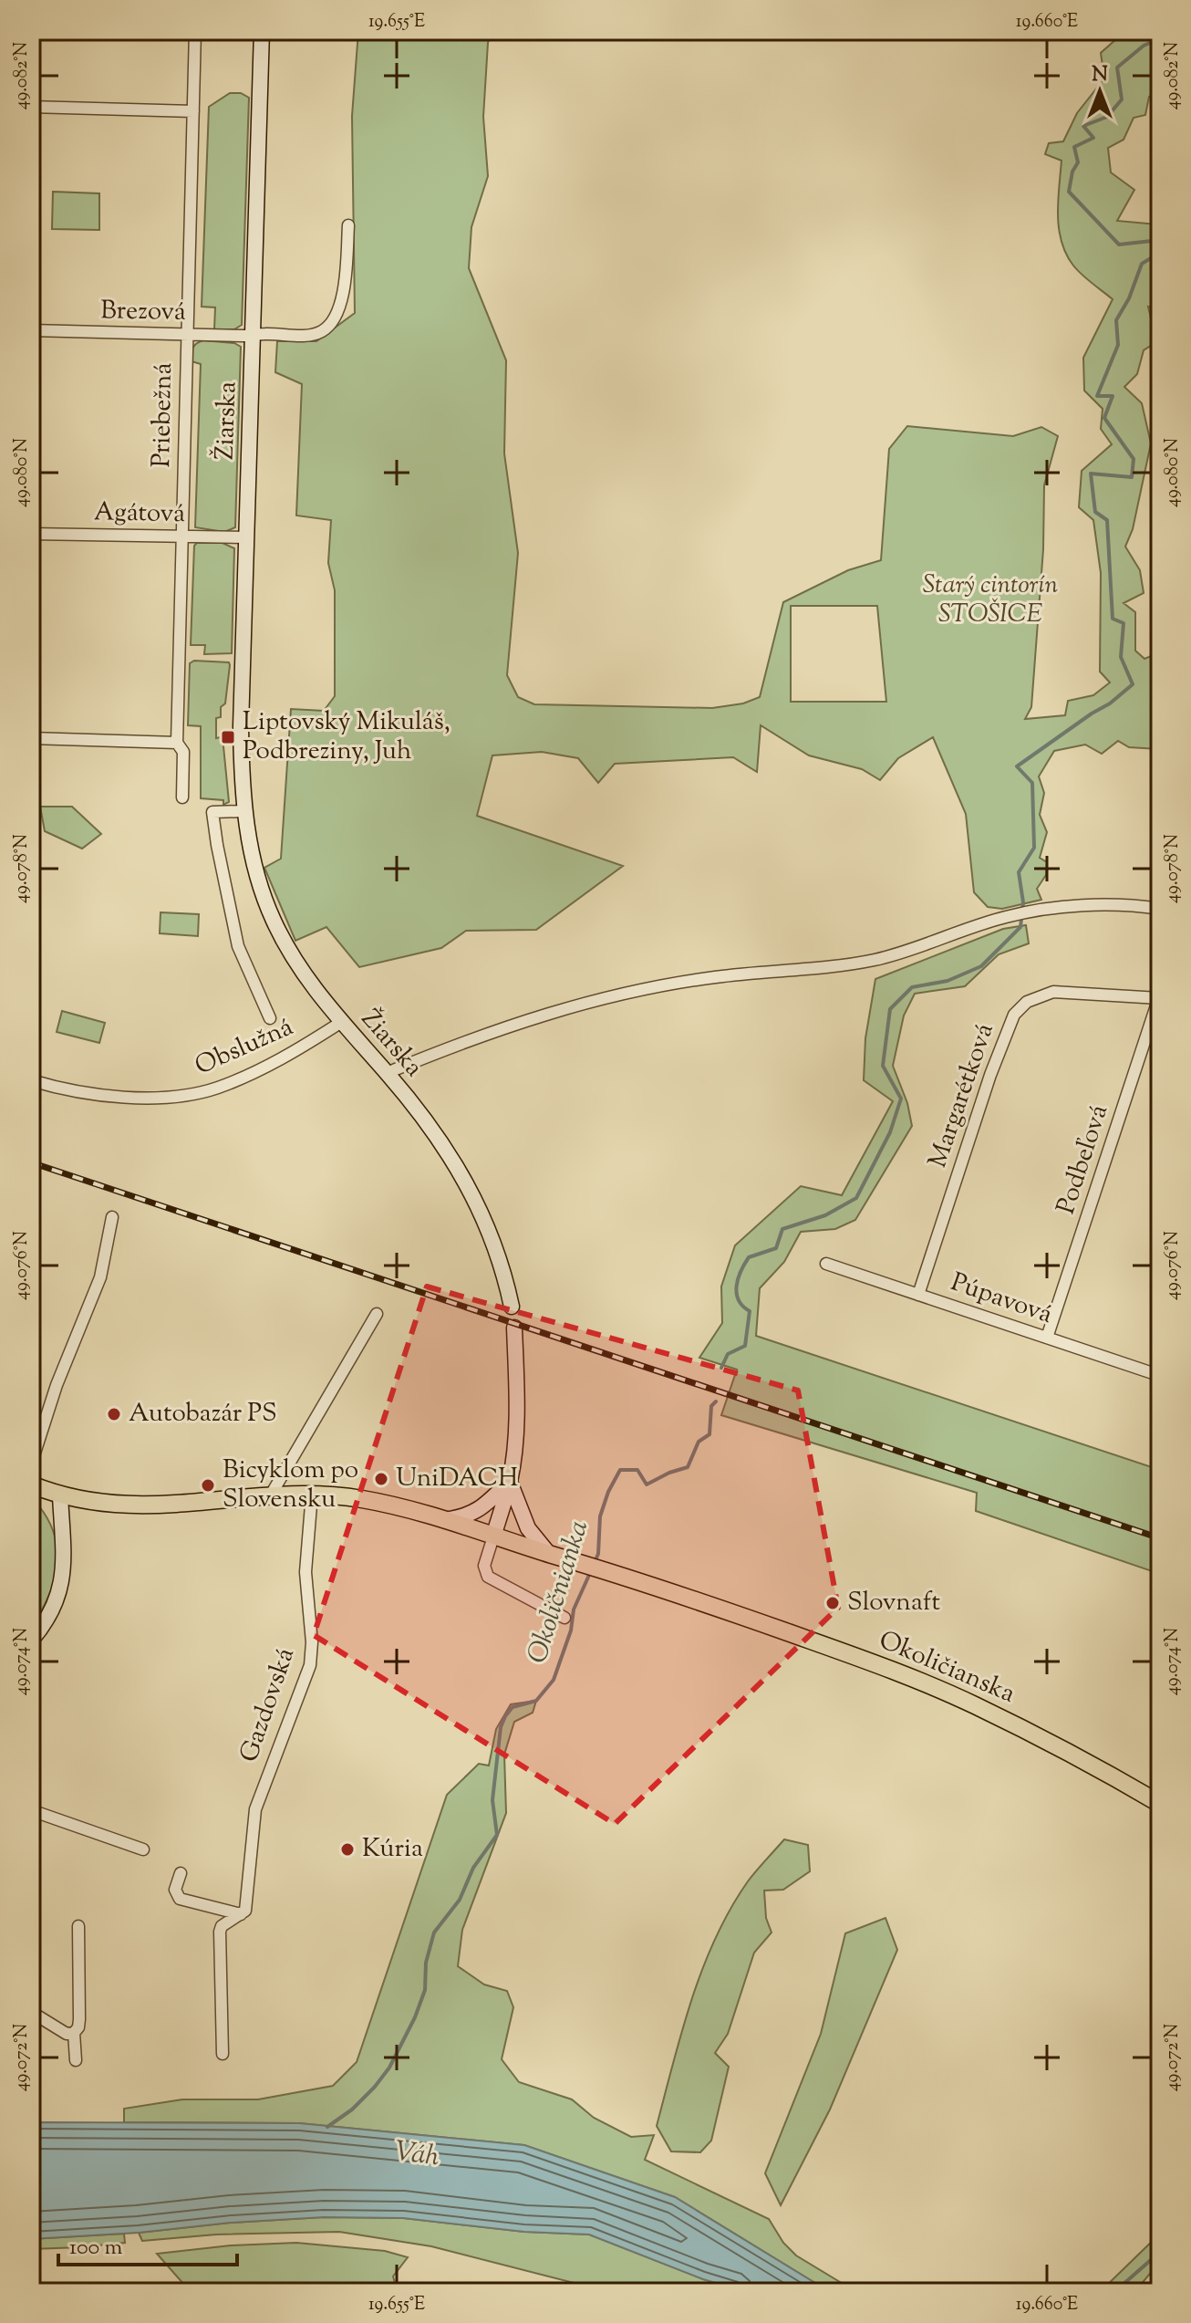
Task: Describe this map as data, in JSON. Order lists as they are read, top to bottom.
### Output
{
  "streets": {
    "main road": ["Okoličianska"],
    "street": [
      "Brezová",
      "Priebežná",
      "Žiarska",
      "Agátová",
      "Obslužná",
      "Margarétková",
      "Podbeľová",
      "Púpavová",
      "Gazdovská"
    ]
  },
  "crossings": [
    ["Brezová", "Priebežná"],
    ["Brezová", "Žiarska"],
    ["Priebežná", "Agátová"],
    ["Žiarska", "Agátová"],
    ["Žiarska", "Obslužná"],
    ["Margarétková", "Podbeľová"],
    ["Margarétková", "Púpavová"],
    ["Podbeľová", "Púpavová"],
    ["Okoličianska", "Gazdovská"]
  ],
  "water": ["Okoličnianka", "Váh"],
  "parks": ["Starý cintorín STOŠICE"],
  "places": {
    "transit": ["Liptovský Mikuláš, Podbreziny, Juh"],
    "other": [
      "Autobazár PS",
      "UniDACH",
      "Bicyklom po Slovensku",
      "Slovnaft",
      "Kúria"
    ]
  },
  "scale_bar": "100 m",
  "north": "top",
  "coordinates": [
    "19.655°E",
    "19.660°E",
    "49.082°N",
    "49.080°N",
    "49.078°N",
    "49.076°N",
    "49.074°N",
    "49.072°N"
  ]
}
